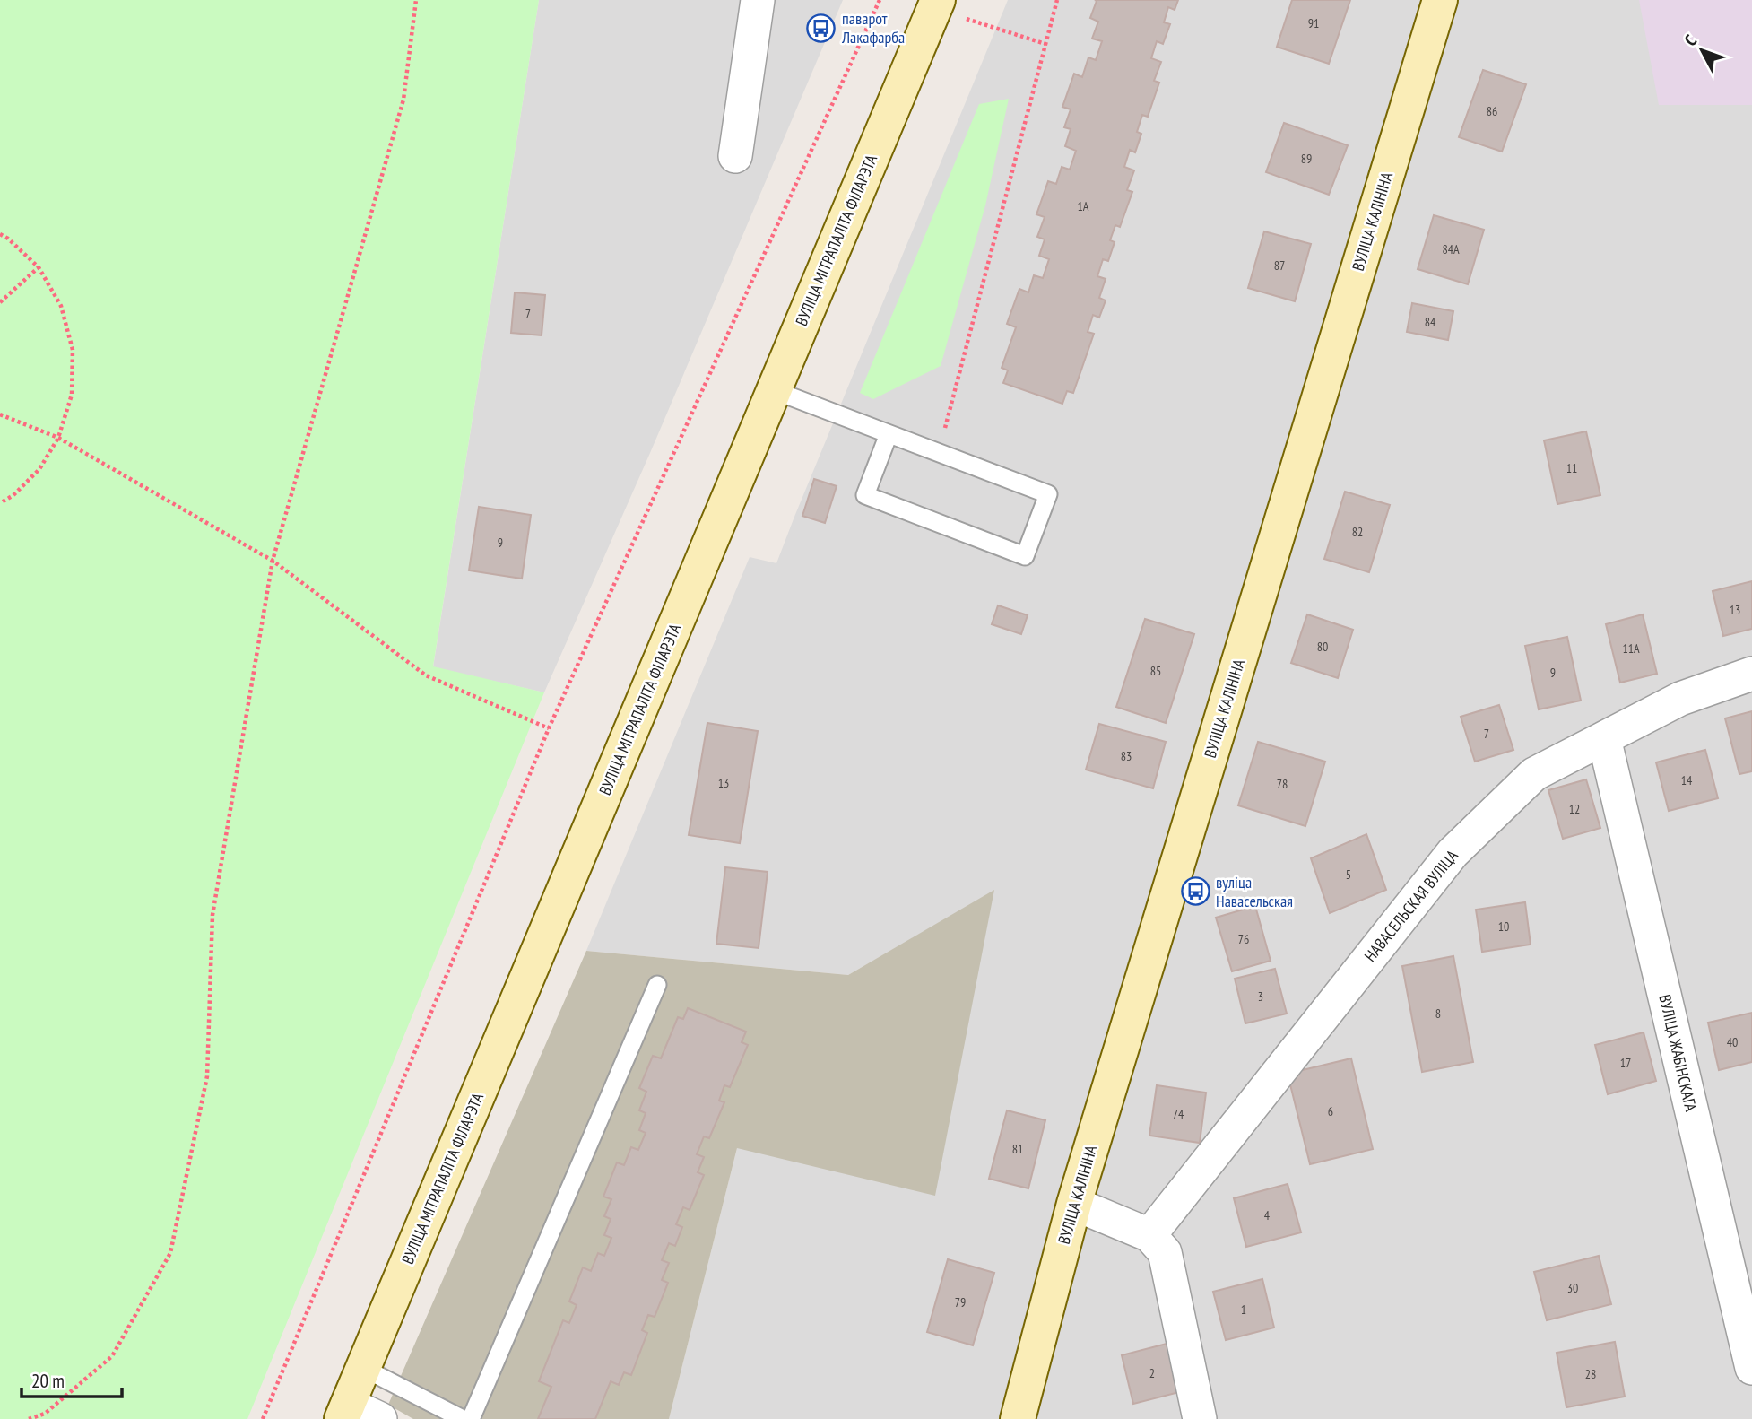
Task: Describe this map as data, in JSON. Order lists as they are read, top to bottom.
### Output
{
  "streets": {
    "main road": ["ВУЛІЦА КАЛІНІНА", "ВУЛІЦА МІТРАПАЛІТА ФІЛАРЭТА"],
    "street": ["НАВАСЕЛЬСКАЯ ВУЛІЦА", "ВУЛІЦА ЖАБІНСКАГА"]
  },
  "crossings": [
    ["НАВАСЕЛЬСКАЯ ВУЛІЦА", "ВУЛІЦА ЖАБІНСКАГА"]
  ],
  "places": {
    "bus stop": ["паварот Лакафарба", "вуліца Навасельская"]
  },
  "house_numbers": [
    "91",
    "86",
    "89",
    "1А",
    "84А",
    "87",
    "7",
    "84",
    "11",
    "82",
    "9",
    "13",
    "80",
    "11А",
    "85",
    "9",
    "7",
    "83",
    "14",
    "13",
    "78",
    "12",
    "5",
    "10",
    "76",
    "3",
    "8",
    "40",
    "17",
    "6",
    "74",
    "81",
    "4",
    "30",
    "79",
    "1",
    "2",
    "28"
  ],
  "scale_bar": "20 m",
  "north": "top left"
}
